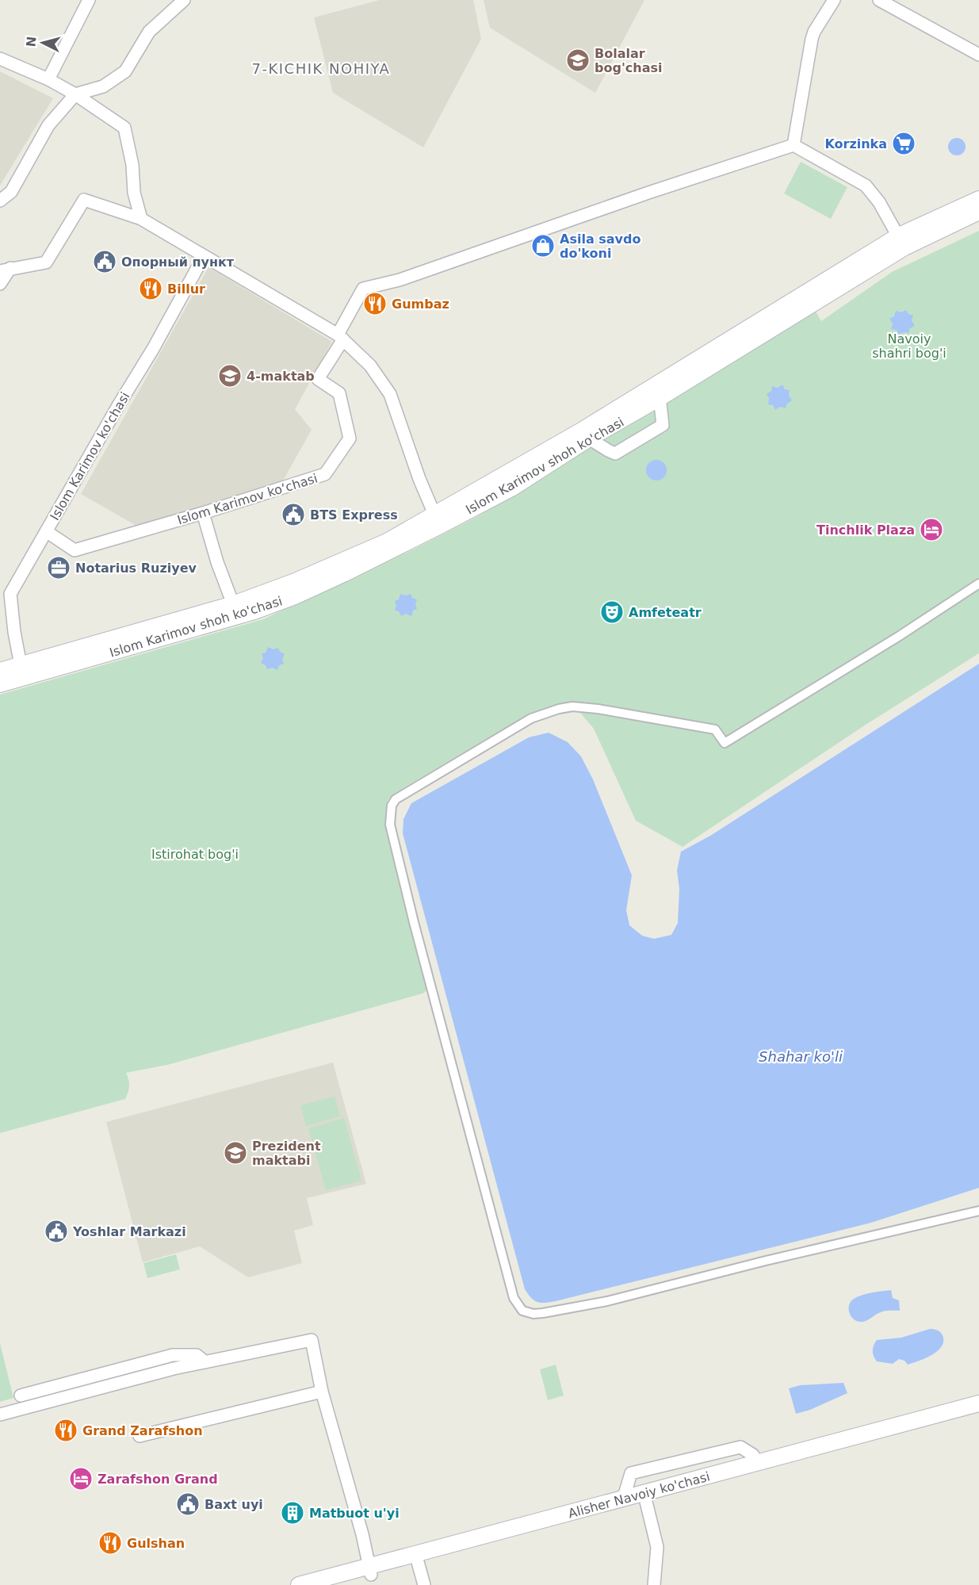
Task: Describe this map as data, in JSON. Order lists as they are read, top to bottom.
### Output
{
  "streets": {
    "main road": ["Islom Karimov shoh ko'chasi", "Alisher Navoiy ko'chasi"],
    "street": ["Islom Karimov ko'chasi", "Islom Karimov ko‘chasi"]
  },
  "crossings": [
    ["Islom Karimov ko'chasi", "Islom Karimov shoh ko'chasi"],
    ["Islom Karimov ko'chasi", "Islom Karimov ko‘chasi"]
  ],
  "districts": ["7-KICHIK NOHIYA"],
  "water": ["Shahar ko'li"],
  "parks": ["Navoiy shahri bog'i", "Istirohat bog'i"],
  "places": {
    "school or university": ["Bolalar bog'chasi", "4-maktab", "Prezident maktabi"],
    "supermarket": ["Korzinka"],
    "shop": ["Asila savdo do'koni"],
    "public building": [
      "Опорный пункт",
      "BTS Express",
      "Yoshlar Markazi",
      "Baxt uyi"
    ],
    "restaurant": [
      "Billur",
      "Gumbaz",
      "Grand Zarafshon",
      "Gulshan"
    ],
    "hotel": ["Tinchlik Plaza", "Zarafshon Grand"],
    "office": ["Notarius Ruziyev"],
    "theatre": ["Amfeteatr"],
    "building": ["Matbuot u'yi"]
  },
  "north": "left"
}
